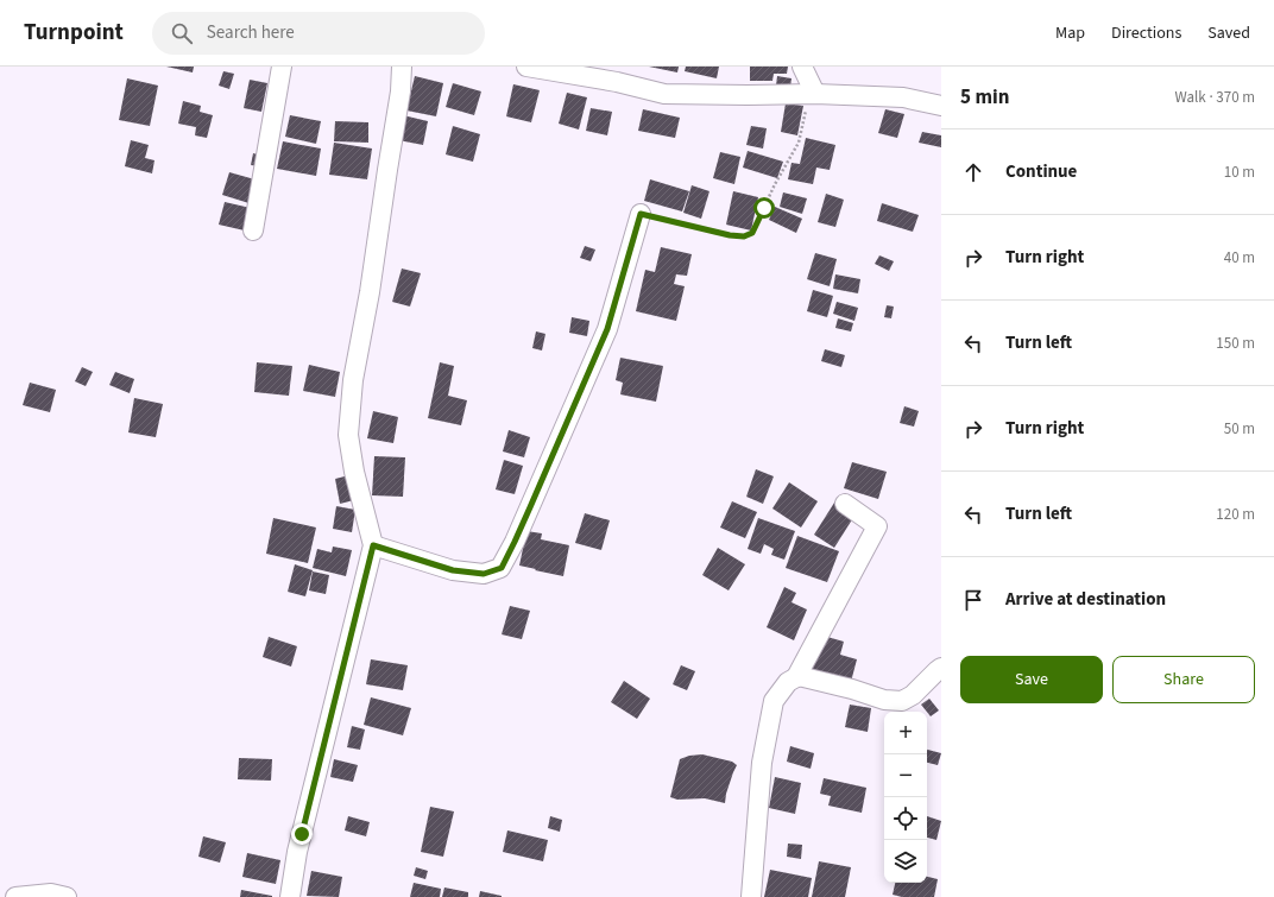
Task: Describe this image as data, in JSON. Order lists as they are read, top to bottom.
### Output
{
  "page": {
    "header": "Turnpoint",
    "search": "Search here",
    "nav": ["Map", "Directions", "Saved"],
    "heading": ["5 min", "Walk · 370 m"],
    "list": [
      ["Continue", "10 m"],
      ["Turn right", "40 m"],
      ["Turn left", "150 m"],
      ["Turn right", "50 m"],
      ["Turn left", "120 m"],
      "Arrive at destination"
    ],
    "buttons": ["Save", "Share"],
    "map_buttons": ["+", "−"]
  }
}
